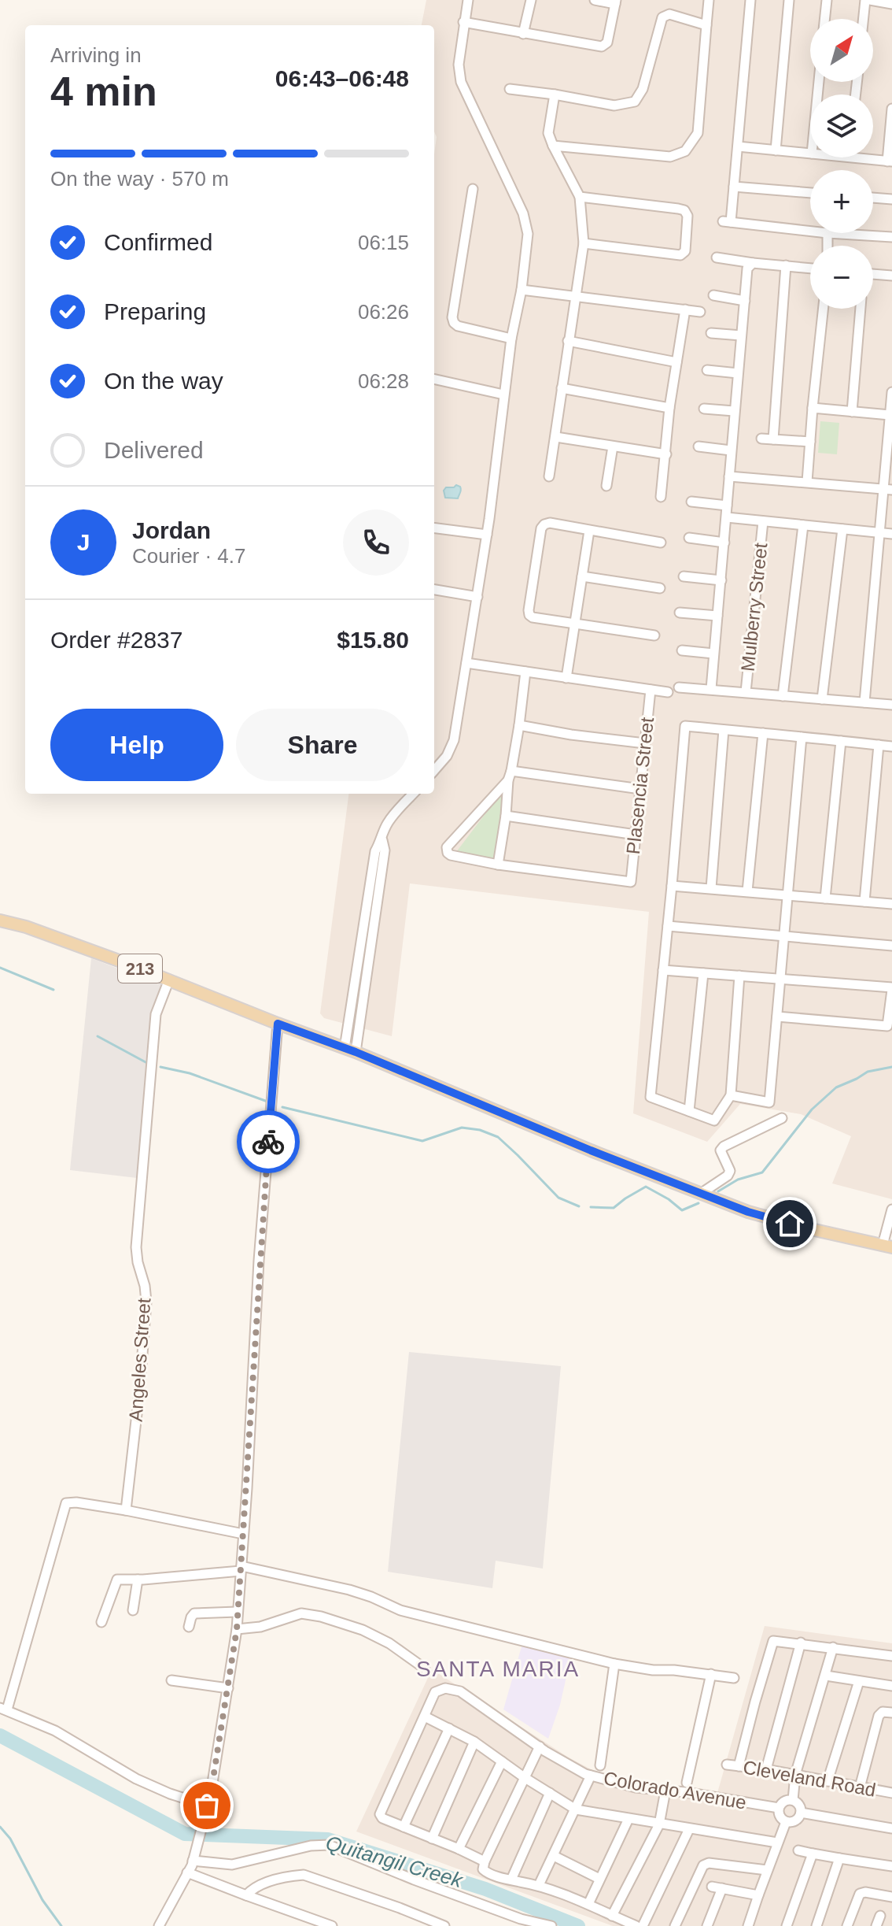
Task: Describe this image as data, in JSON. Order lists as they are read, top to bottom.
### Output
{
  "streets": {
    "main road": ["213"],
    "street": [
      "Mulberry Street",
      "Plasencia Street",
      "Angeles Street",
      "Cleveland Road",
      "Colorado Avenue"
    ]
  },
  "crossings": [
    ["213", "Angeles Street"]
  ],
  "districts": ["SANTA MARIA"],
  "water": ["Quitangil Creek"],
  "north": "top right",
  "page": {
    "map_buttons": ["+", "−"],
    "heading": ["4 min", "Arriving in", "06:43–06:48"],
    "panel": [
      "Jordan",
      "Courier · 4.7",
      "Order #2837",
      "$15.80"
    ],
    "bar": "On the way · 570 m",
    "list": [
      ["Confirmed", "06:15"],
      ["Preparing", "06:26"],
      ["On the way", "06:28"],
      "Delivered"
    ],
    "round": "J",
    "buttons": ["Help", "Share"]
  }
}
